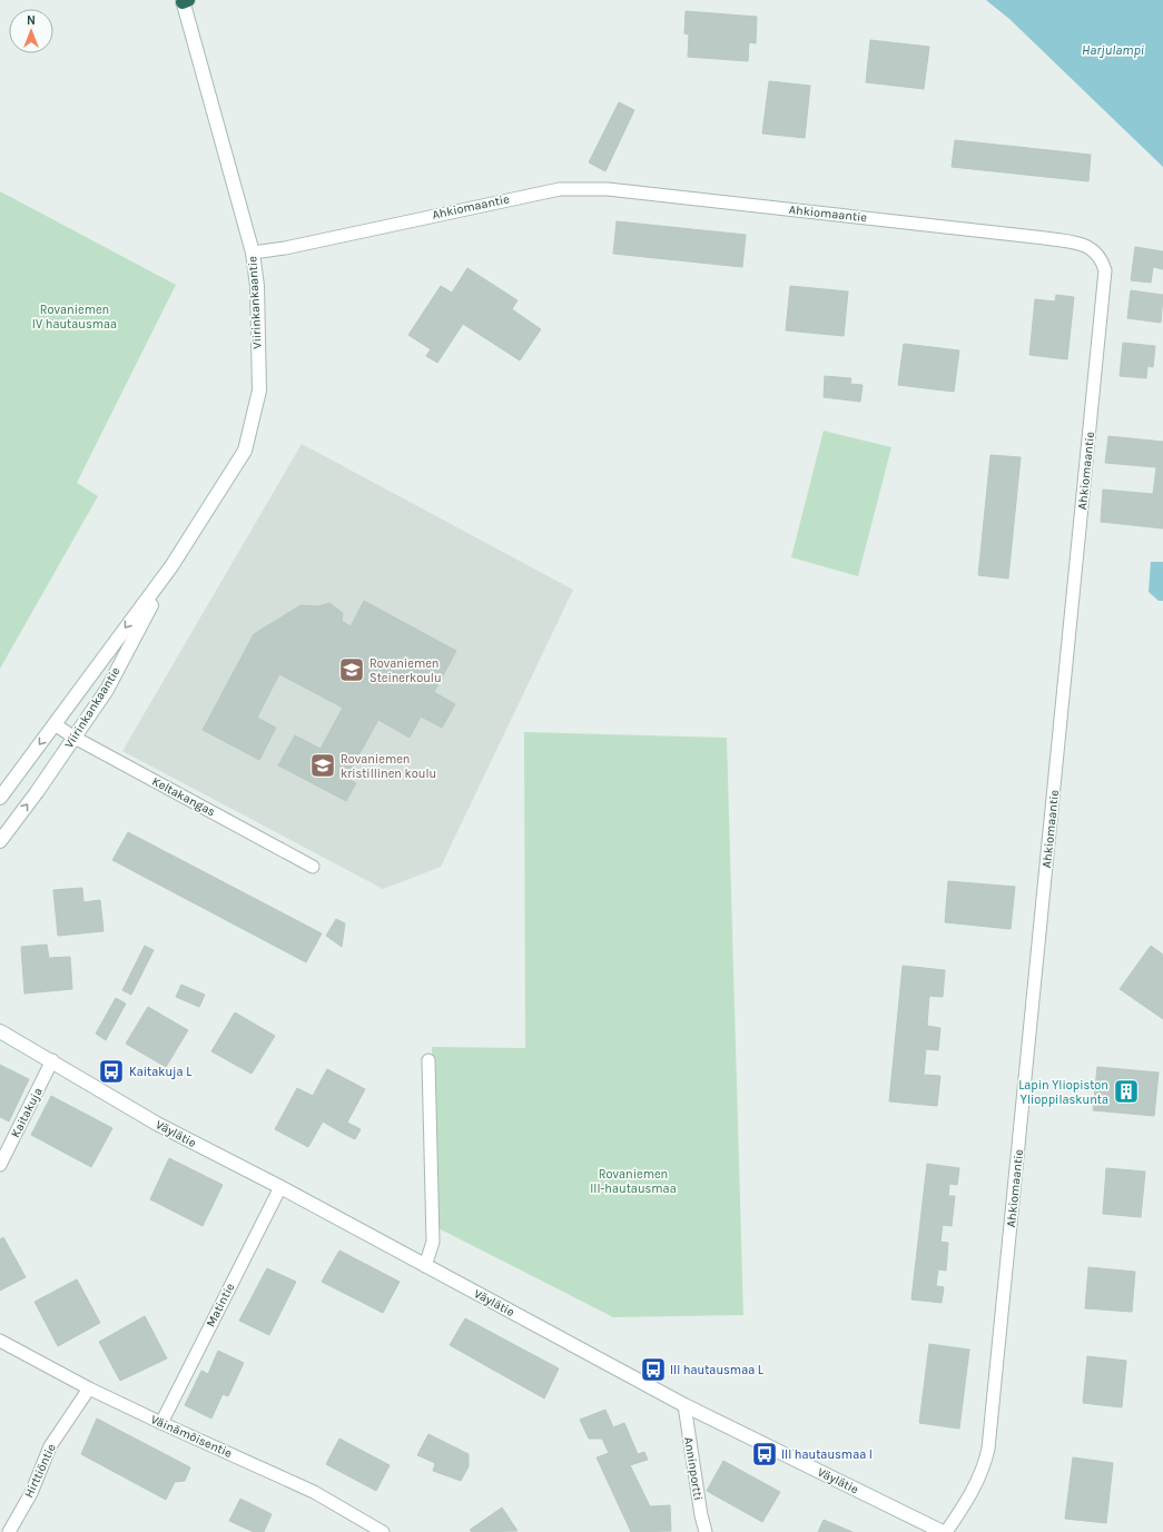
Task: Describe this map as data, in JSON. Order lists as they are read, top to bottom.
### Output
{
  "streets": {
    "street": [
      "Ahkiomaantie",
      "Viirinkankaantie",
      "Keltakangas",
      "Kaitakuja",
      "Väylätie",
      "Matintie",
      "Väinämöisentie",
      "Anninportti",
      "Hirttiöntie"
    ]
  },
  "crossings": [
    ["Ahkiomaantie", "Viirinkankaantie"],
    ["Viirinkankaantie", "Keltakangas"],
    ["Kaitakuja", "Väylätie"],
    ["Väylätie", "Matintie"],
    ["Väylätie", "Anninportti"],
    ["Matintie", "Väinämöisentie"],
    ["Väinämöisentie", "Hirttiöntie"]
  ],
  "water": ["Harjulampi"],
  "parks": ["Rovaniemen IV hautausmaa", "Rovaniemen III-hautausmaa"],
  "places": {
    "school or university": ["Rovaniemen Steinerkoulu", "Rovaniemen kristillinen koulu"],
    "bus stop": ["Kaitakuja L", "III hautausmaa L", "III hautausmaa I"],
    "building": ["Lapin Yliopiston Ylioppilaskunta"]
  },
  "north": "top"
}
